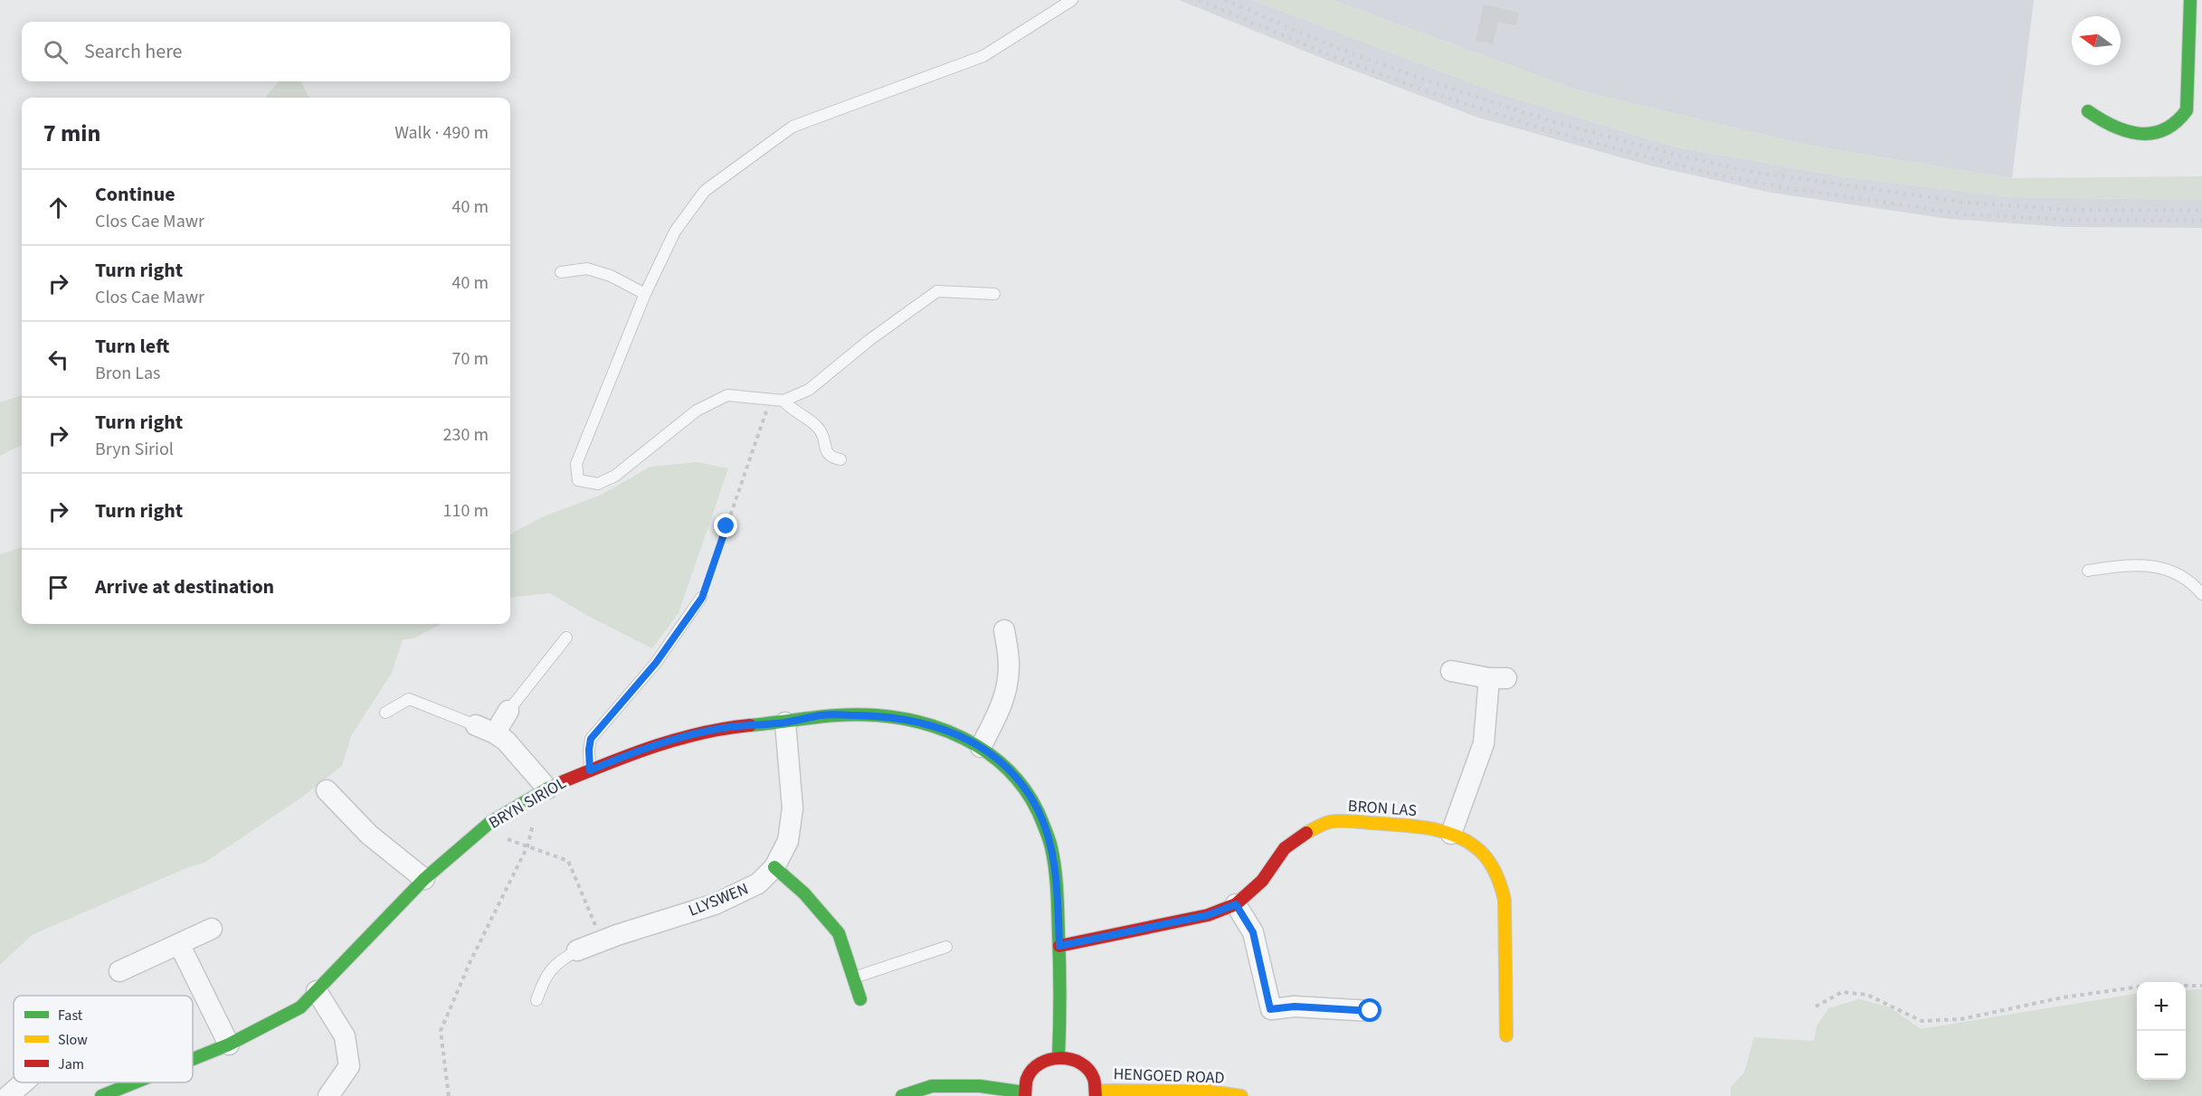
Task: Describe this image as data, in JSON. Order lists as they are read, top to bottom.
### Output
{
  "streets": {
    "street": [
      "BRYN SIRIOL",
      "BRON LAS",
      "LLYSWEN",
      "HENGOED ROAD"
    ]
  },
  "crossings": [
    ["BRYN SIRIOL", "BRON LAS"],
    ["BRYN SIRIOL", "LLYSWEN"],
    ["BRYN SIRIOL", "HENGOED ROAD"]
  ],
  "legend": ["Fast", "Slow", "Jam"],
  "north": "left",
  "page": {
    "search": "Search here",
    "heading": ["7 min", "Walk · 490 m"],
    "list": [
      ["Continue", "Clos Cae Mawr", "40 m"],
      ["Turn right", "Clos Cae Mawr", "40 m"],
      ["Turn left", "Bron Las", "70 m"],
      ["Turn right", "Bryn Siriol", "230 m"],
      ["Turn right", "110 m"],
      "Arrive at destination"
    ],
    "map_buttons": ["+", "−"]
  }
}
